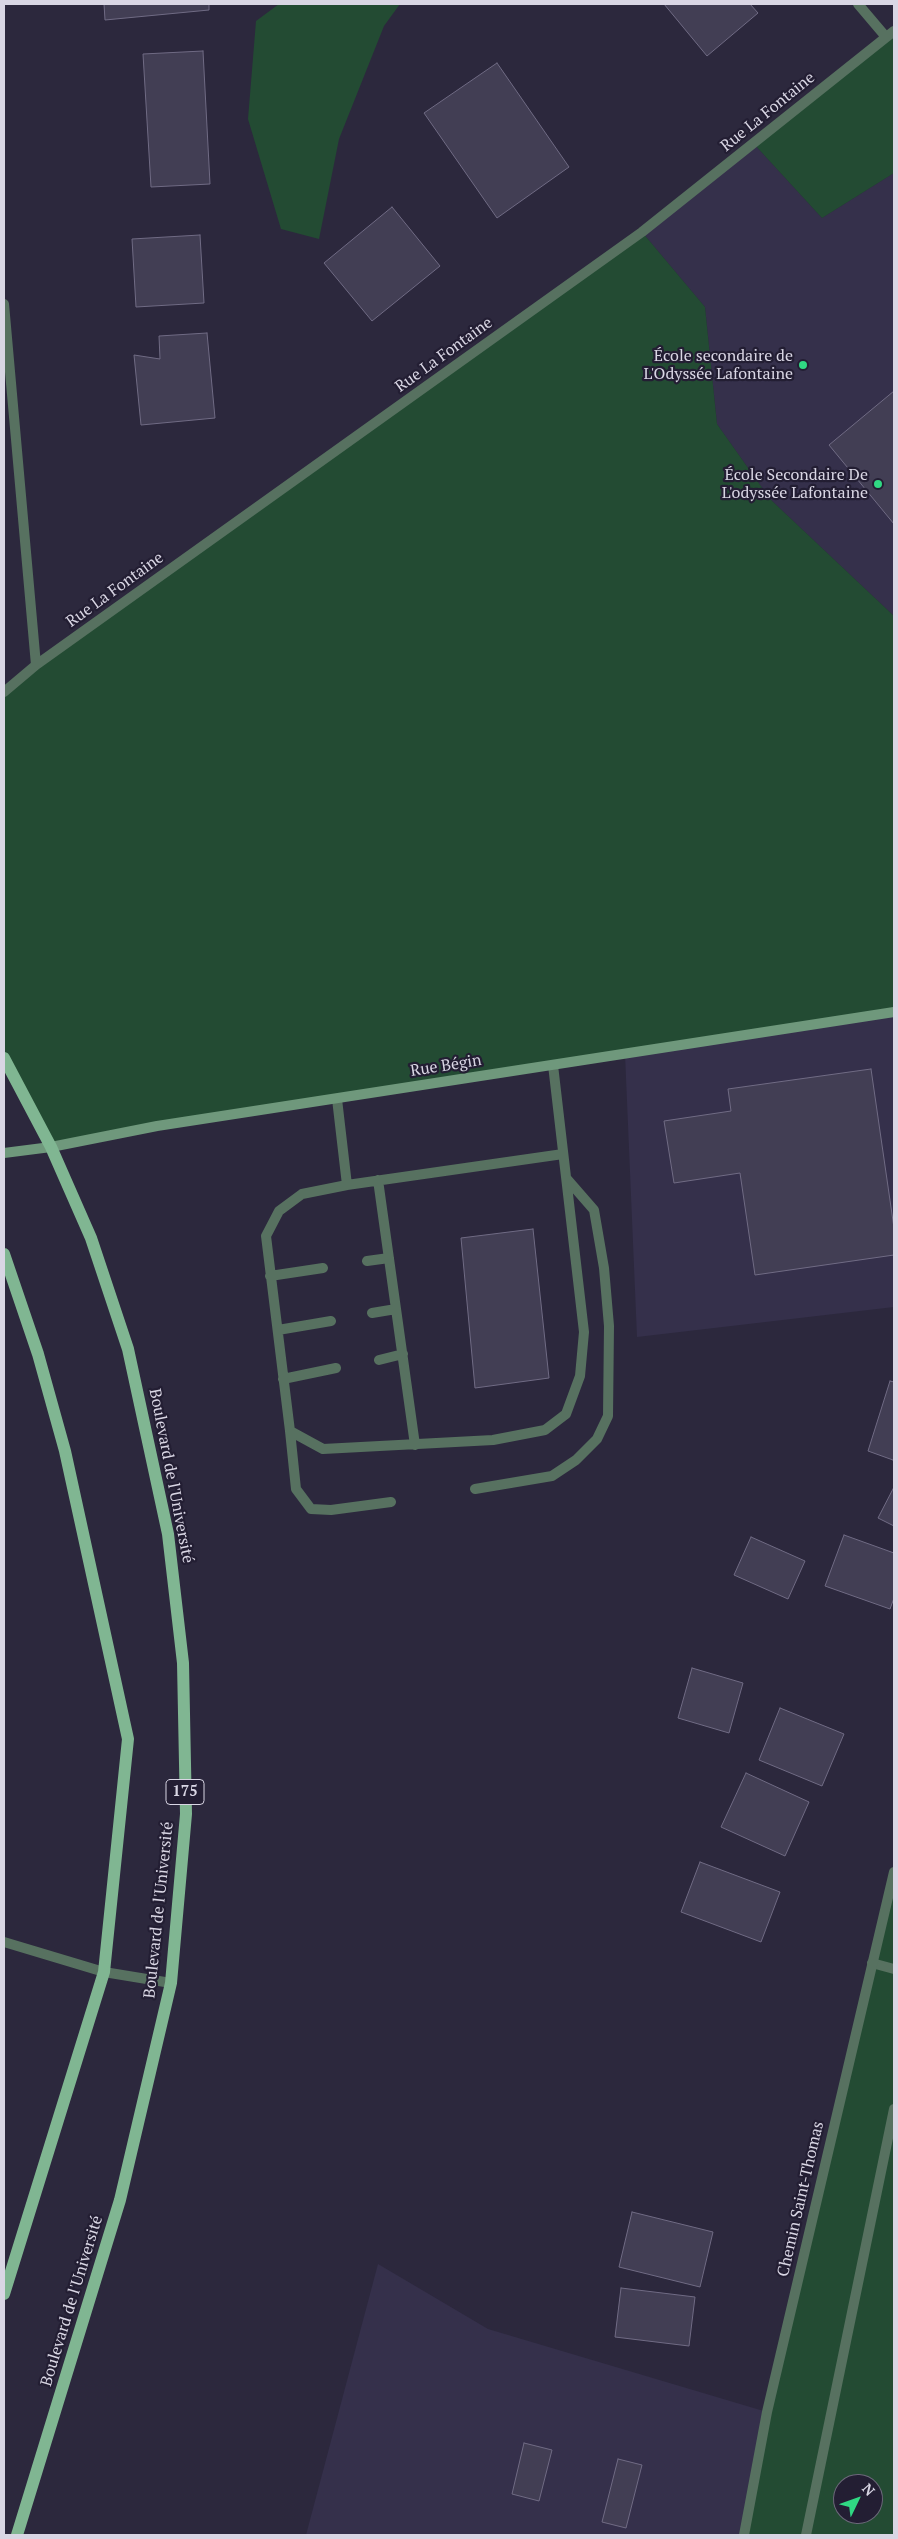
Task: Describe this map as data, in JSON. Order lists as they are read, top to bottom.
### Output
{
  "streets": {
    "main road": ["Boulevard de l'Université", "175"],
    "street": ["Rue La Fontaine", "Rue Bégin", "Chemin Saint-Thomas"]
  },
  "crossings": [
    ["Rue Bégin", "Boulevard de l'Université"]
  ],
  "places": ["École secondaire de L'Odyssée Lafontaine", "École Secondaire De L'odyssée Lafontaine"],
  "north": "top right"
}
